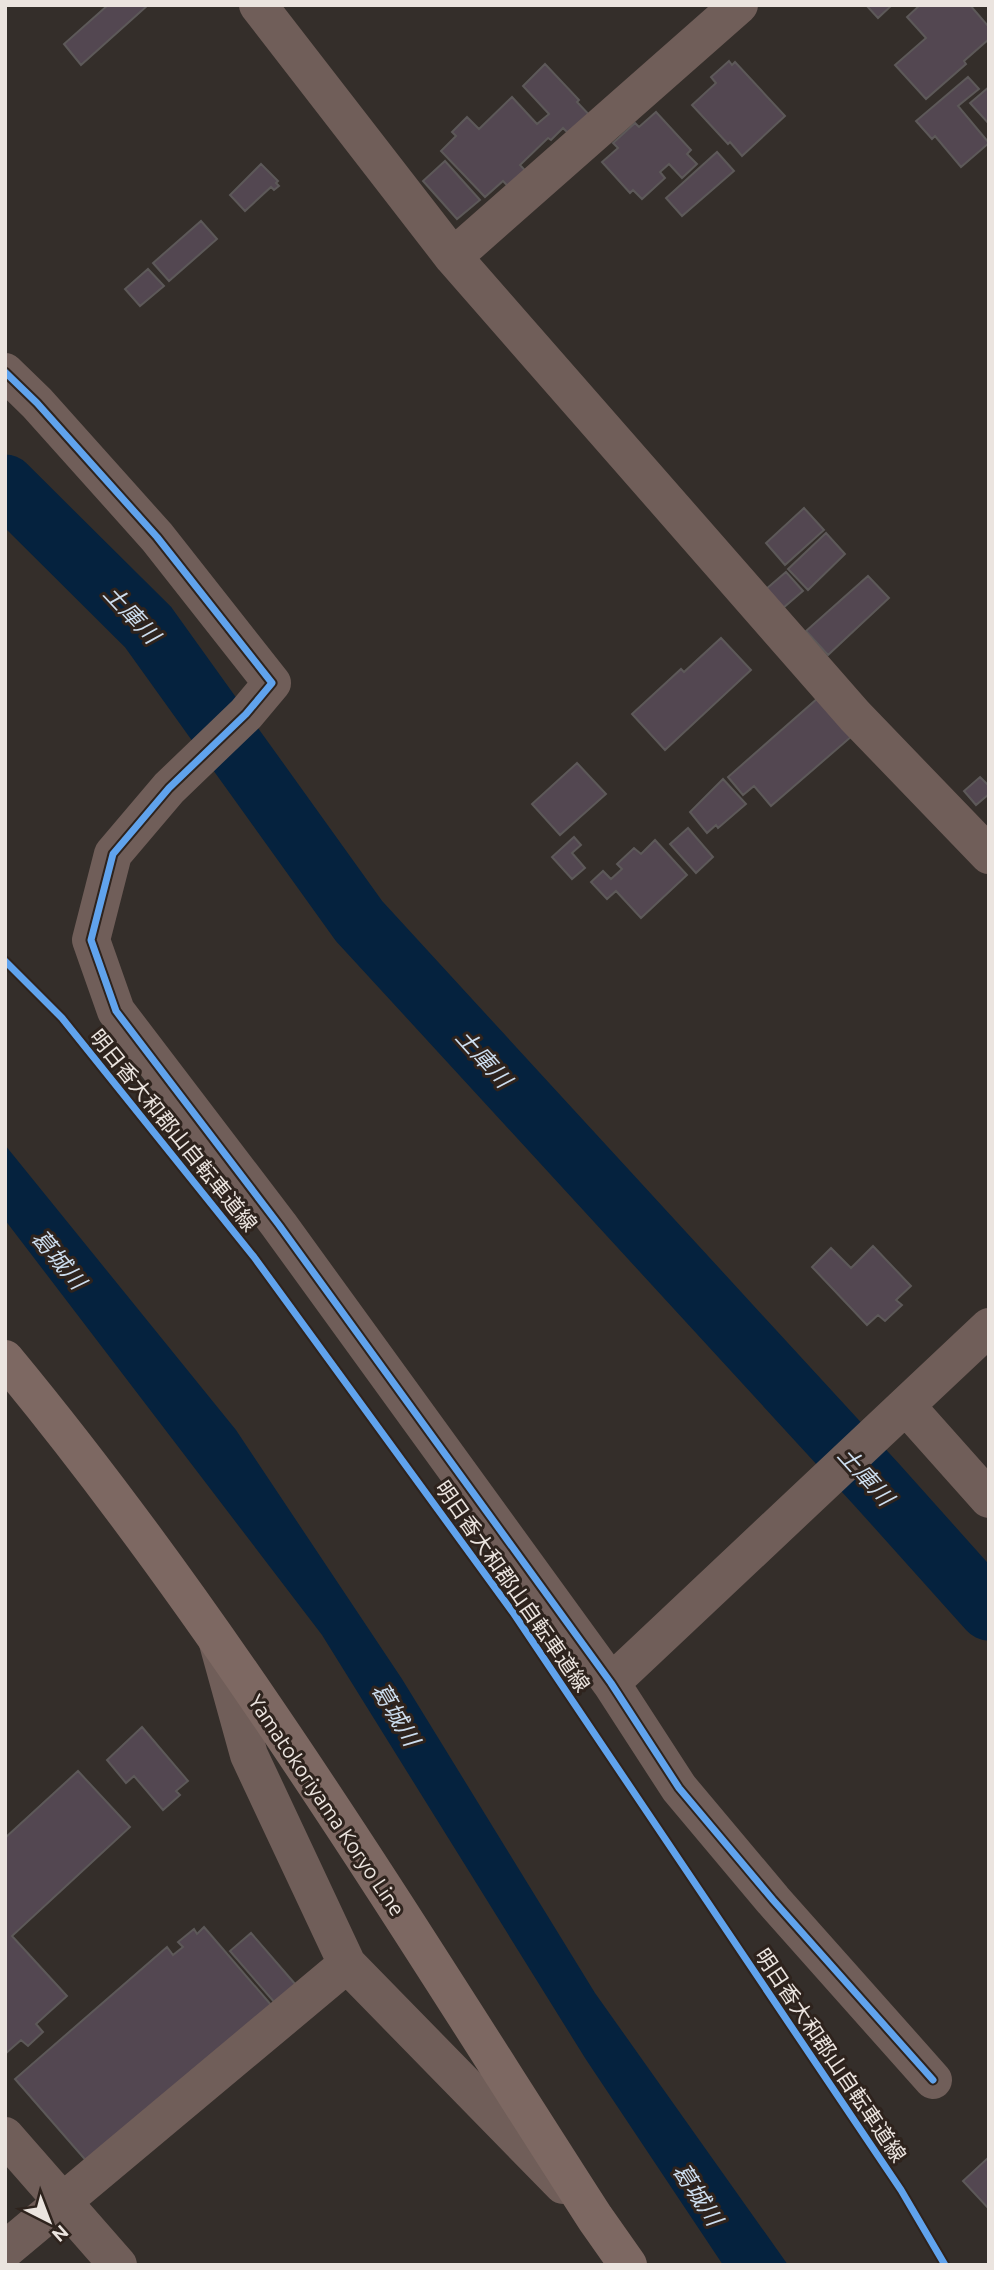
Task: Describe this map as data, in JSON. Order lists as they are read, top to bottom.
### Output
{
  "streets": {
    "main road": ["Yamatokoriyama Koryo Line"],
    "cycle path": ["明日香大和郡山自転車道線"]
  },
  "water": ["土庫川", "葛城川"],
  "north": "bottom right"
}
